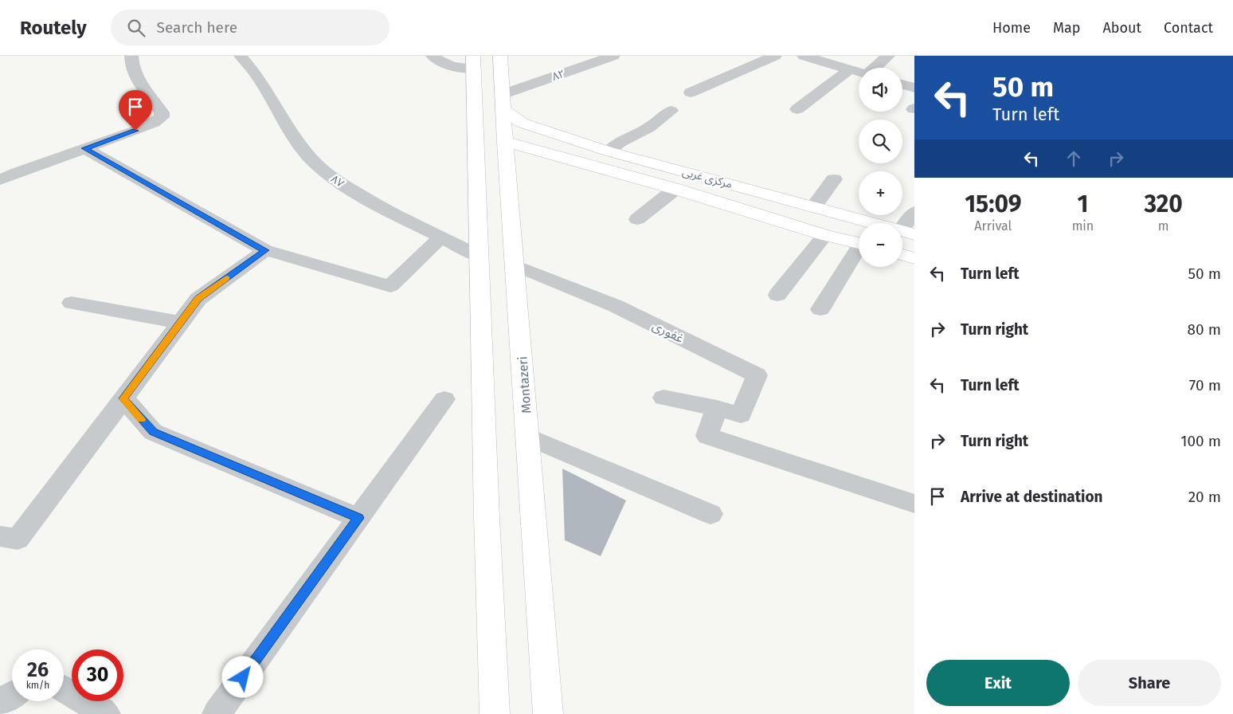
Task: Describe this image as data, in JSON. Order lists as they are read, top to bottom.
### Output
{
  "streets": {
    "main road": ["مرکزی غربی", "Montazeri"],
    "street": ["۸۲", "۸۷", "غفوری"]
  },
  "crossings": [
    ["۸۲", "مرکزی غربی"],
    ["۸۲", "Montazeri"],
    ["مرکزی غربی", "Montazeri"],
    ["غفوری", "Montazeri"]
  ],
  "page": {
    "header": "Routely",
    "search": "Search here",
    "nav": [
      "Home",
      "Map",
      "About",
      "Contact"
    ],
    "turn": ["50 m", "Turn left"],
    "map_buttons": ["+", "−"],
    "eta": [
      "15:09",
      "Arrival",
      "1",
      "min",
      "320",
      "m"
    ],
    "list": [
      {
        "name": "Turn left",
        "value": "50 m"
      },
      {
        "name": "Turn right",
        "value": "80 m"
      },
      {
        "name": "Turn left",
        "value": "70 m"
      },
      {
        "name": "Turn right",
        "value": "100 m"
      },
      {
        "name": "Arrive at destination",
        "value": "20 m"
      }
    ],
    "speed": "26 km/h",
    "limit": "30",
    "buttons": ["Exit", "Share"]
  }
}
